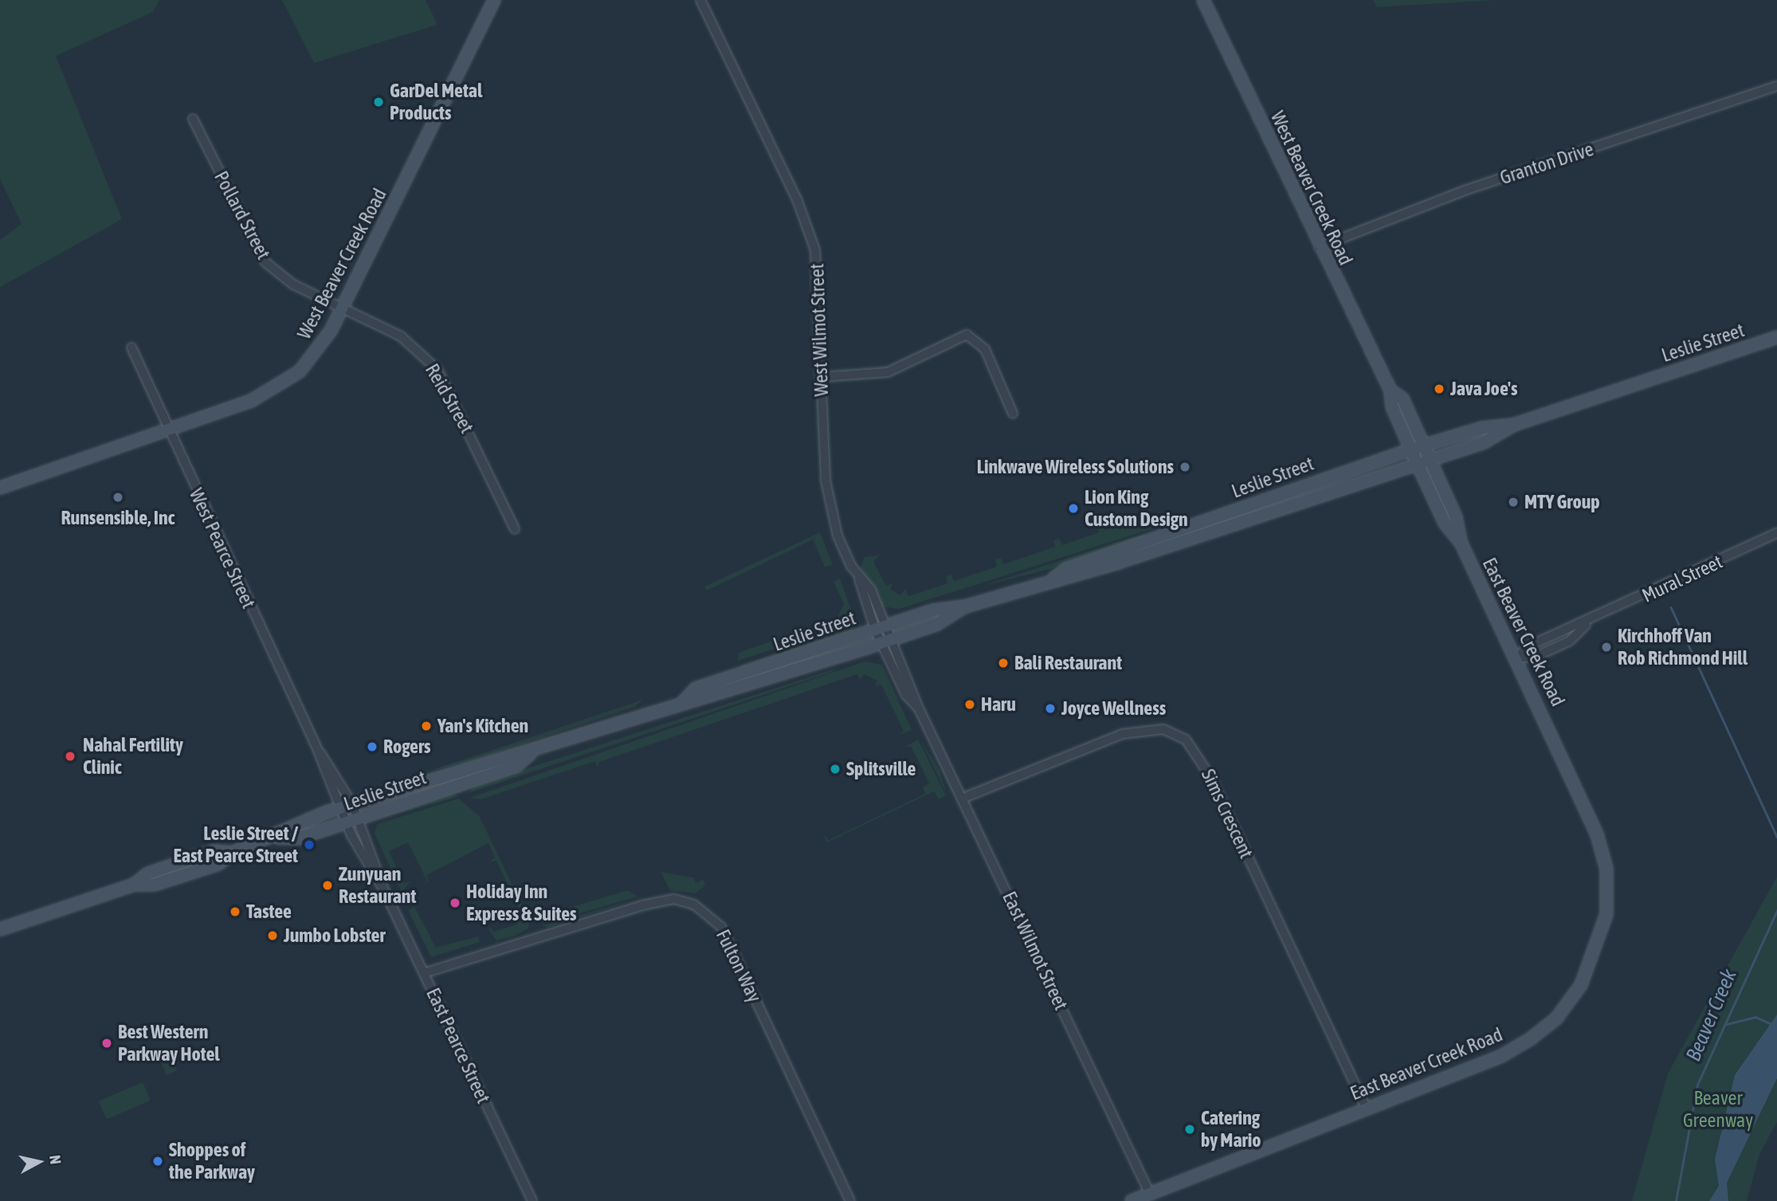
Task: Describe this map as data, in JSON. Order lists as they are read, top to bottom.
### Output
{
  "streets": {
    "main road": ["West Beaver Creek Road", "Leslie Street", "East Beaver Creek Road"],
    "street": [
      "Granton Drive",
      "Pollard Street",
      "West Wilmot Street",
      "Reid Street",
      "West Pearce Street",
      "Mural Street",
      "Sims Crescent",
      "East Wilmot Street",
      "Fulton Way",
      "East Pearce Street"
    ]
  },
  "crossings": [
    ["Granton Drive", "West Beaver Creek Road"],
    ["West Beaver Creek Road", "Pollard Street"],
    ["West Beaver Creek Road", "Leslie Street"],
    ["West Beaver Creek Road", "Reid Street"],
    ["West Beaver Creek Road", "West Pearce Street"],
    ["West Beaver Creek Road", "East Beaver Creek Road"],
    ["Pollard Street", "Reid Street"],
    ["West Wilmot Street", "Leslie Street"],
    ["West Wilmot Street", "East Wilmot Street"],
    ["Leslie Street", "West Pearce Street"],
    ["Leslie Street", "East Beaver Creek Road"],
    ["Leslie Street", "East Wilmot Street"],
    ["Leslie Street", "East Pearce Street"],
    ["West Pearce Street", "East Pearce Street"],
    ["Mural Street", "East Beaver Creek Road"],
    ["East Beaver Creek Road", "Sims Crescent"],
    ["East Beaver Creek Road", "East Wilmot Street"],
    ["Sims Crescent", "East Wilmot Street"],
    ["Fulton Way", "East Pearce Street"]
  ],
  "water": ["Beaver Creek"],
  "parks": ["Beaver Greenway"],
  "places": [
    "GarDel Metal Products",
    "Java Joe's",
    "Linkwave Wireless Solutions",
    "Runsensible, Inc",
    "MTY Group",
    "Lion King Custom Design",
    "Kirchhoff Van Rob Richmond Hill",
    "Bali Restaurant",
    "Haru",
    "Joyce Wellness",
    "Yan's Kitchen",
    "Rogers",
    "Nahal Fertility Clinic",
    "Splitsville",
    "Leslie Street / East Pearce Street",
    "Zunyuan Restaurant",
    "Holiday Inn Express & Suites",
    "Tastee",
    "Jumbo Lobster",
    "Best Western Parkway Hotel",
    "Catering by Mario",
    "Shoppes of the Parkway"
  ],
  "north": "right"
}
